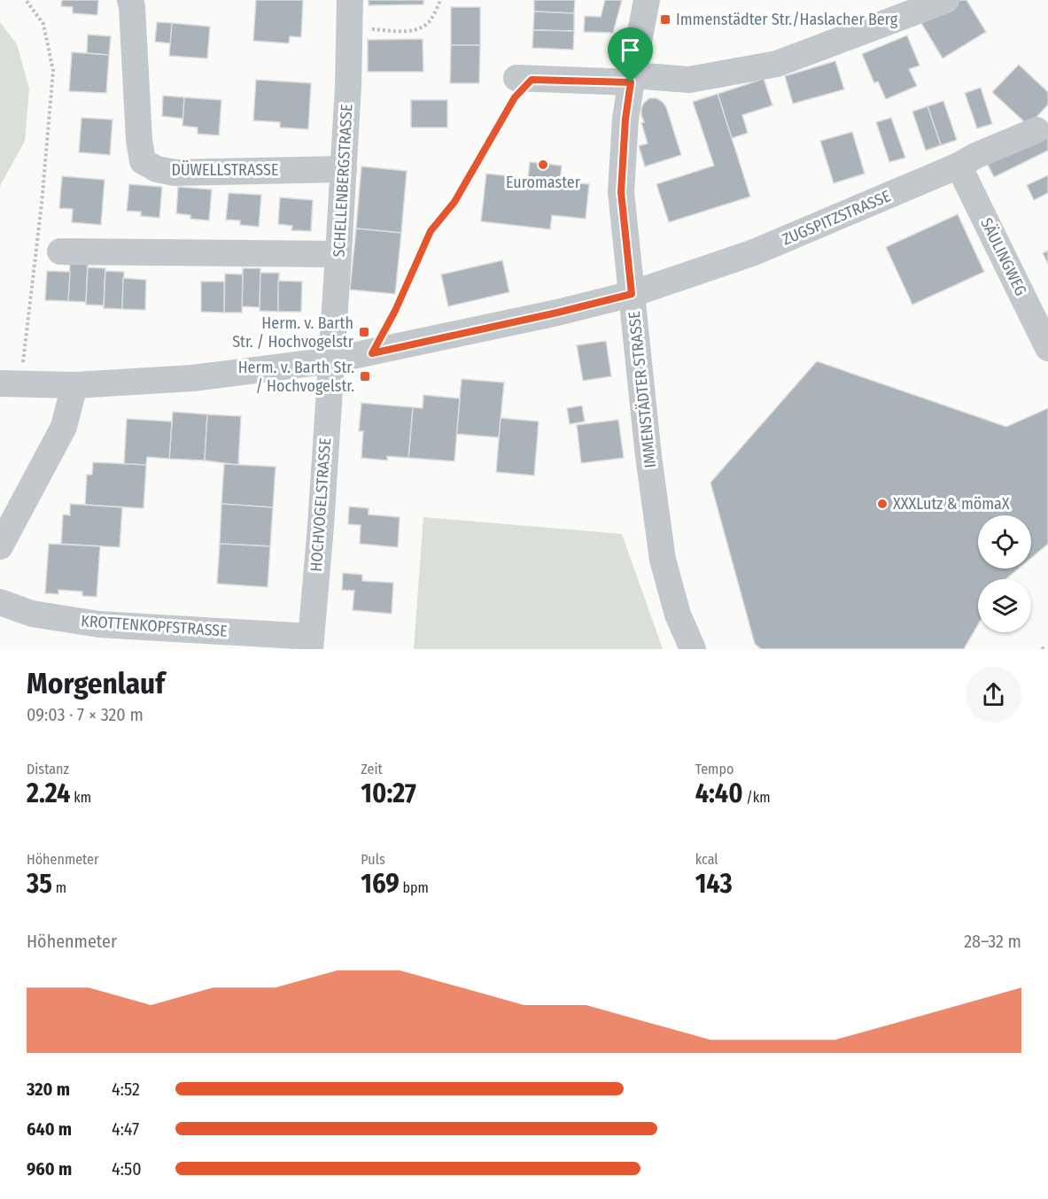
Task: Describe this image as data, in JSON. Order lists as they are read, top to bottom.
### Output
{
  "streets": {
    "street": [
      "DÜWELLSTRASSE",
      "SCHELLENBERGSTRASSE",
      "ZUGSPITZSTRASSE",
      "SÄULINGWEG",
      "IMMENSTÄDTER STRASSE",
      "HOCHVOGELSTRASSE",
      "KROTTENKOPFSTRASSE"
    ]
  },
  "crossings": [
    ["DÜWELLSTRASSE", "SCHELLENBERGSTRASSE"],
    ["SCHELLENBERGSTRASSE", "ZUGSPITZSTRASSE"],
    ["SCHELLENBERGSTRASSE", "HOCHVOGELSTRASSE"],
    ["ZUGSPITZSTRASSE", "SÄULINGWEG"],
    ["ZUGSPITZSTRASSE", "IMMENSTÄDTER STRASSE"],
    ["ZUGSPITZSTRASSE", "HOCHVOGELSTRASSE"],
    ["HOCHVOGELSTRASSE", "KROTTENKOPFSTRASSE"]
  ],
  "places": {
    "transit": ["Immenstädter Str./Haslacher Berg", "Herm. v. Barth Str. / Hochvogelstr", "Herm. v. Barth Str. / Hochvogelstr."],
    "other": ["Euromaster", "XXXLutz & mömaX"]
  },
  "page": {
    "heading": ["Morgenlauf", "09:03 · 7 × 320 m"],
    "stats": [
      ["Distanz", "2.24 km"],
      ["Zeit", "10:27"],
      ["Tempo", "4:40 /km"],
      ["Höhenmeter", "35 m"],
      ["Puls", "169 bpm"],
      ["kcal", "143"]
    ],
    "chart": ["Höhenmeter", "28–32 m"],
    "list": [
      {
        "name": "320 m",
        "note": "4:52"
      },
      {
        "name": "640 m",
        "note": "4:47"
      },
      {
        "name": "960 m",
        "note": "4:50"
      }
    ]
  }
}
